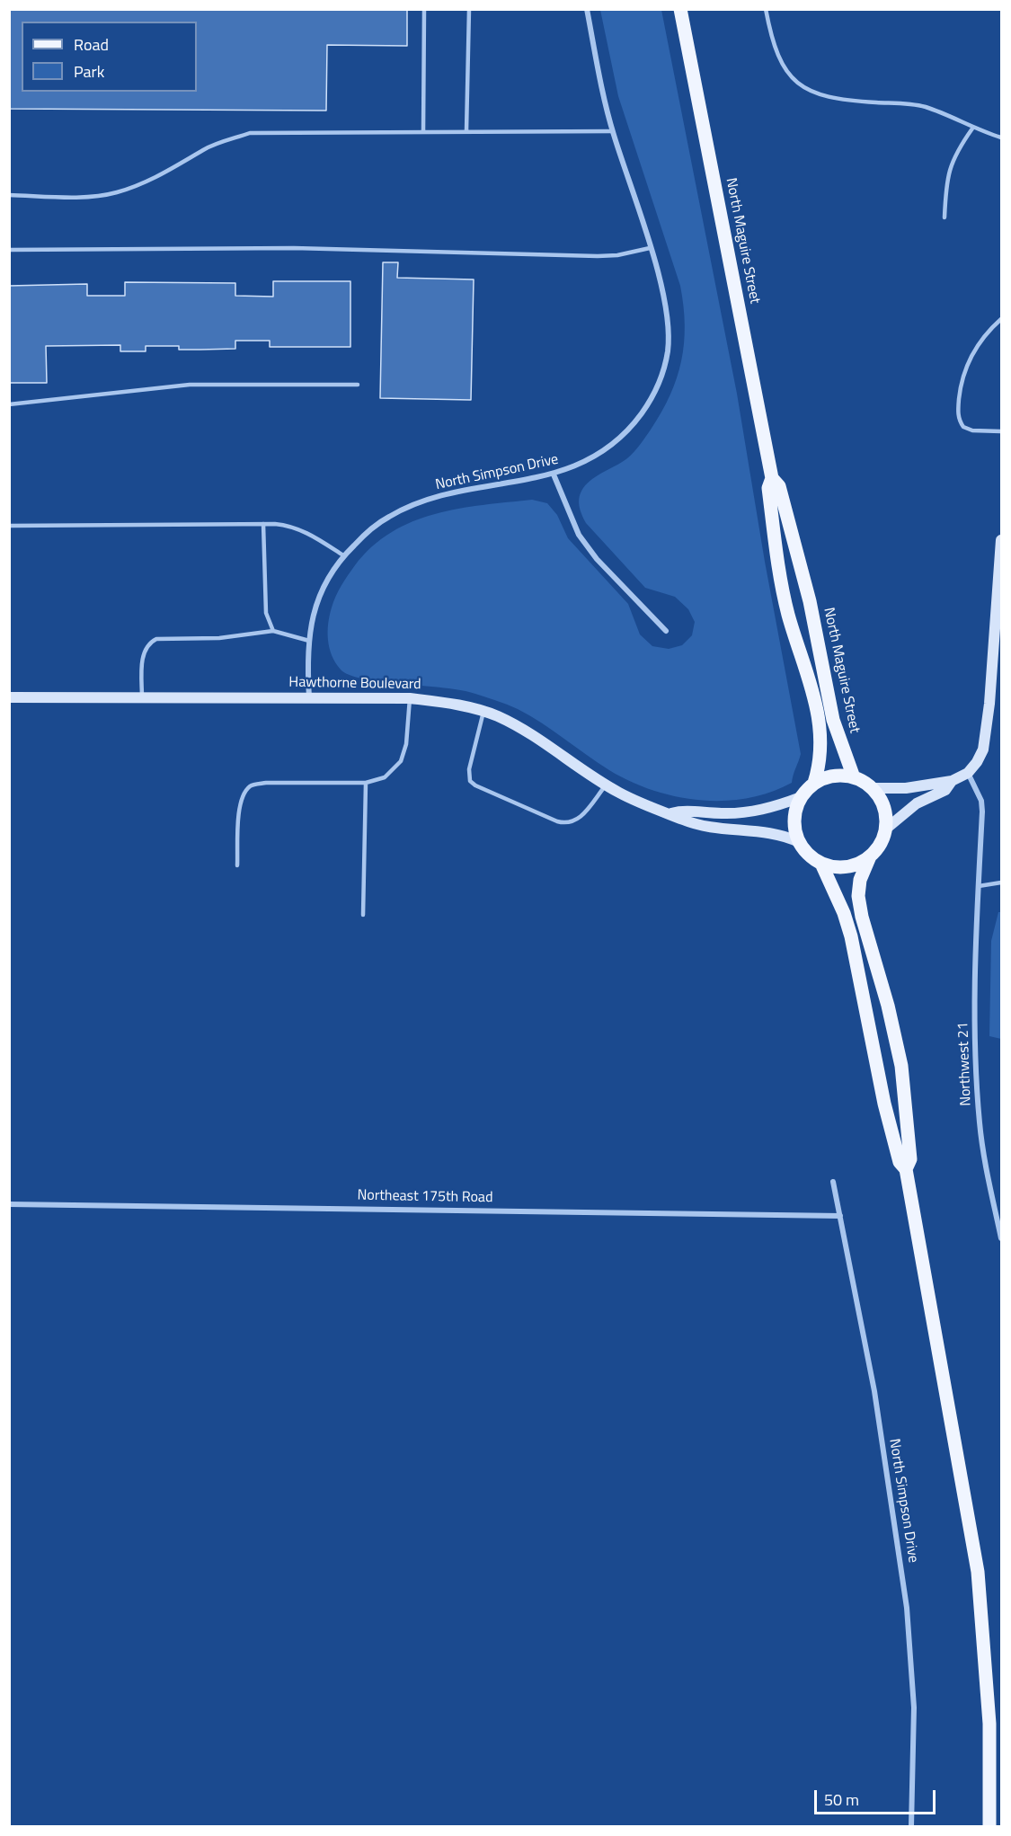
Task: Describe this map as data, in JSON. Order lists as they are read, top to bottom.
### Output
{
  "streets": {
    "main road": ["North Maguire Street"],
    "street": [
      "North Simpson Drive",
      "Hawthorne Boulevard",
      "Northwest 21",
      "Northeast 175th Road"
    ]
  },
  "crossings": [
    ["North Maguire Street", "Hawthorne Boulevard"],
    ["North Simpson Drive", "Hawthorne Boulevard"],
    ["North Simpson Drive", "Northeast 175th Road"]
  ],
  "legend": ["Road", "Park"],
  "scale_bar": "50 m"
}
